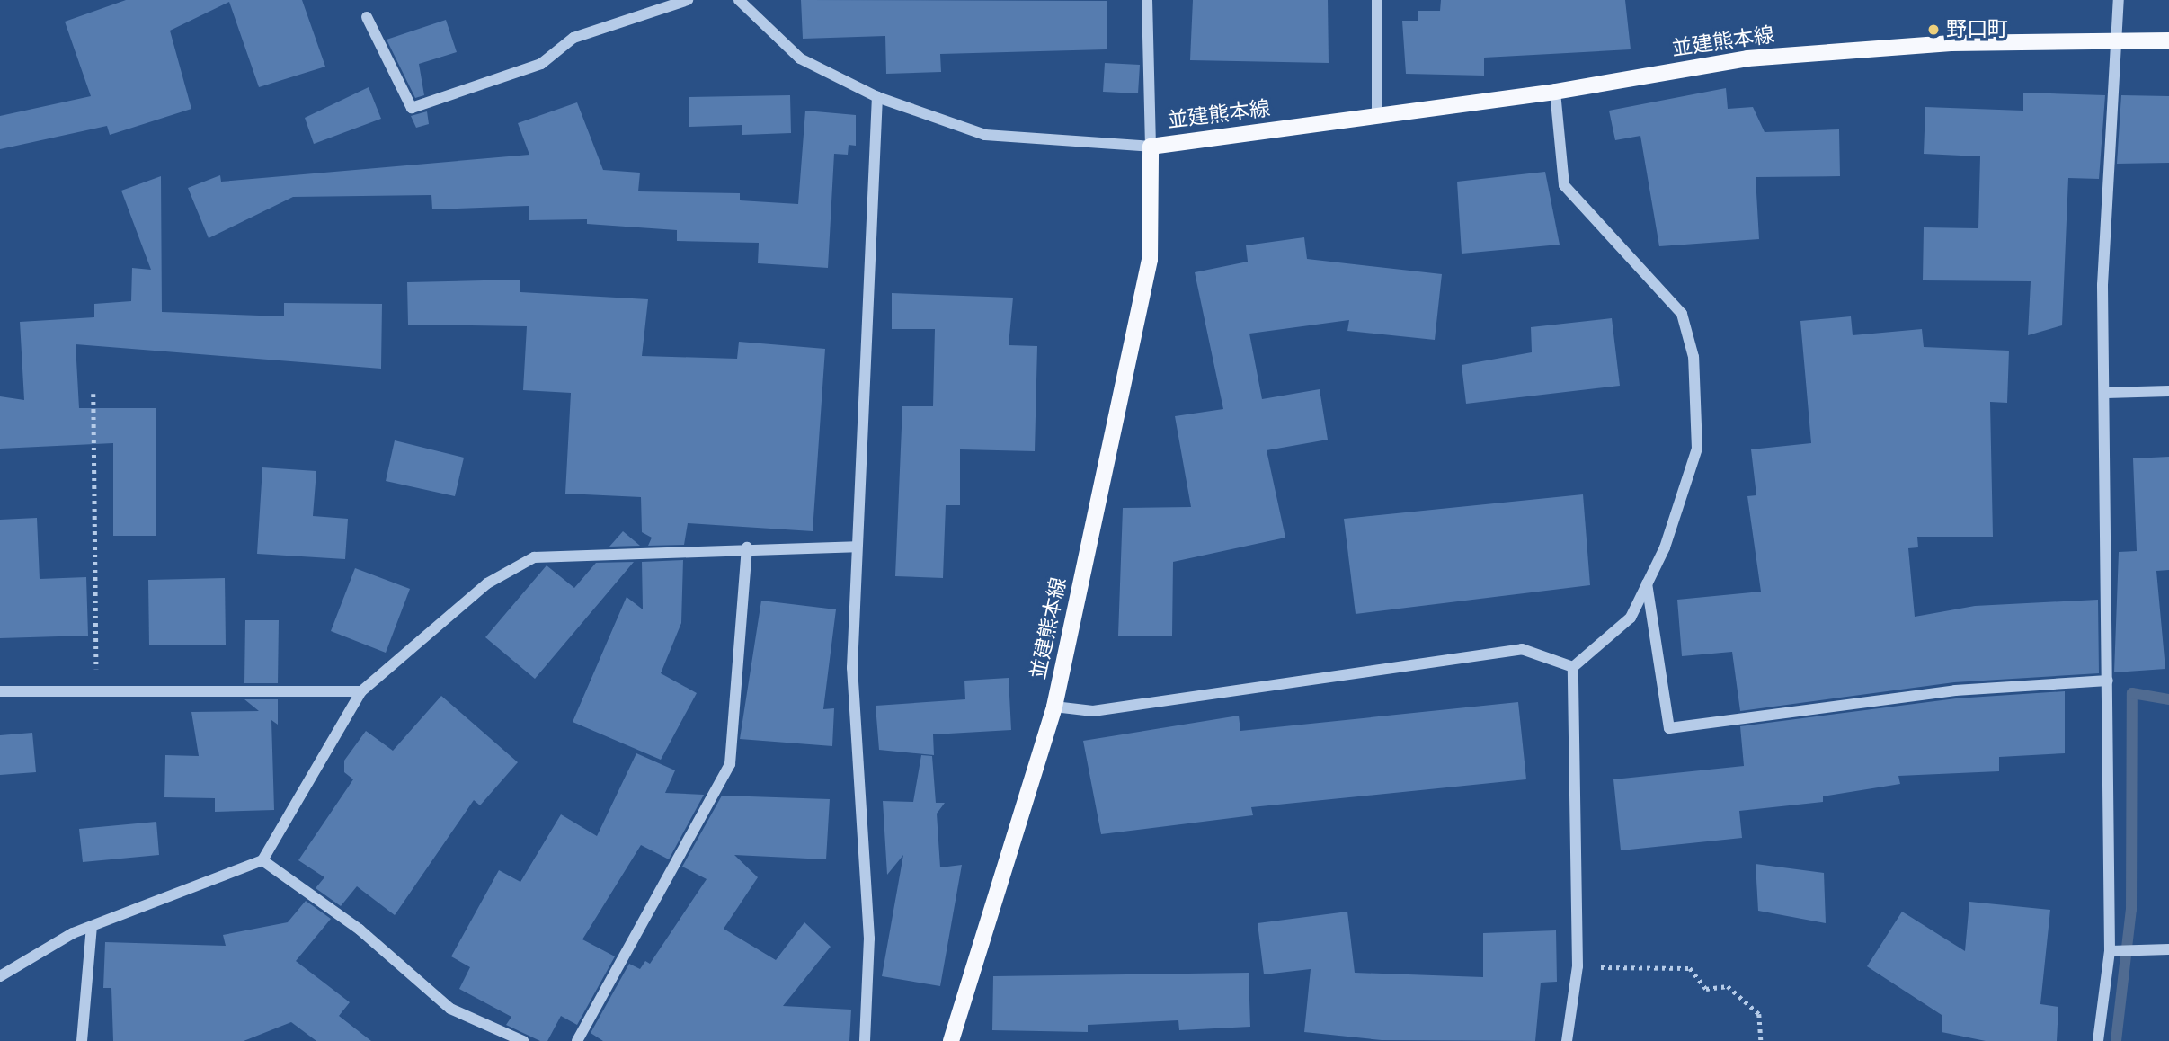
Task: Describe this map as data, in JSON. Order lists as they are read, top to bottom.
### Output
{
  "streets": {
    "main road": ["並建熊本線"]
  },
  "places": ["野口町"]
}
